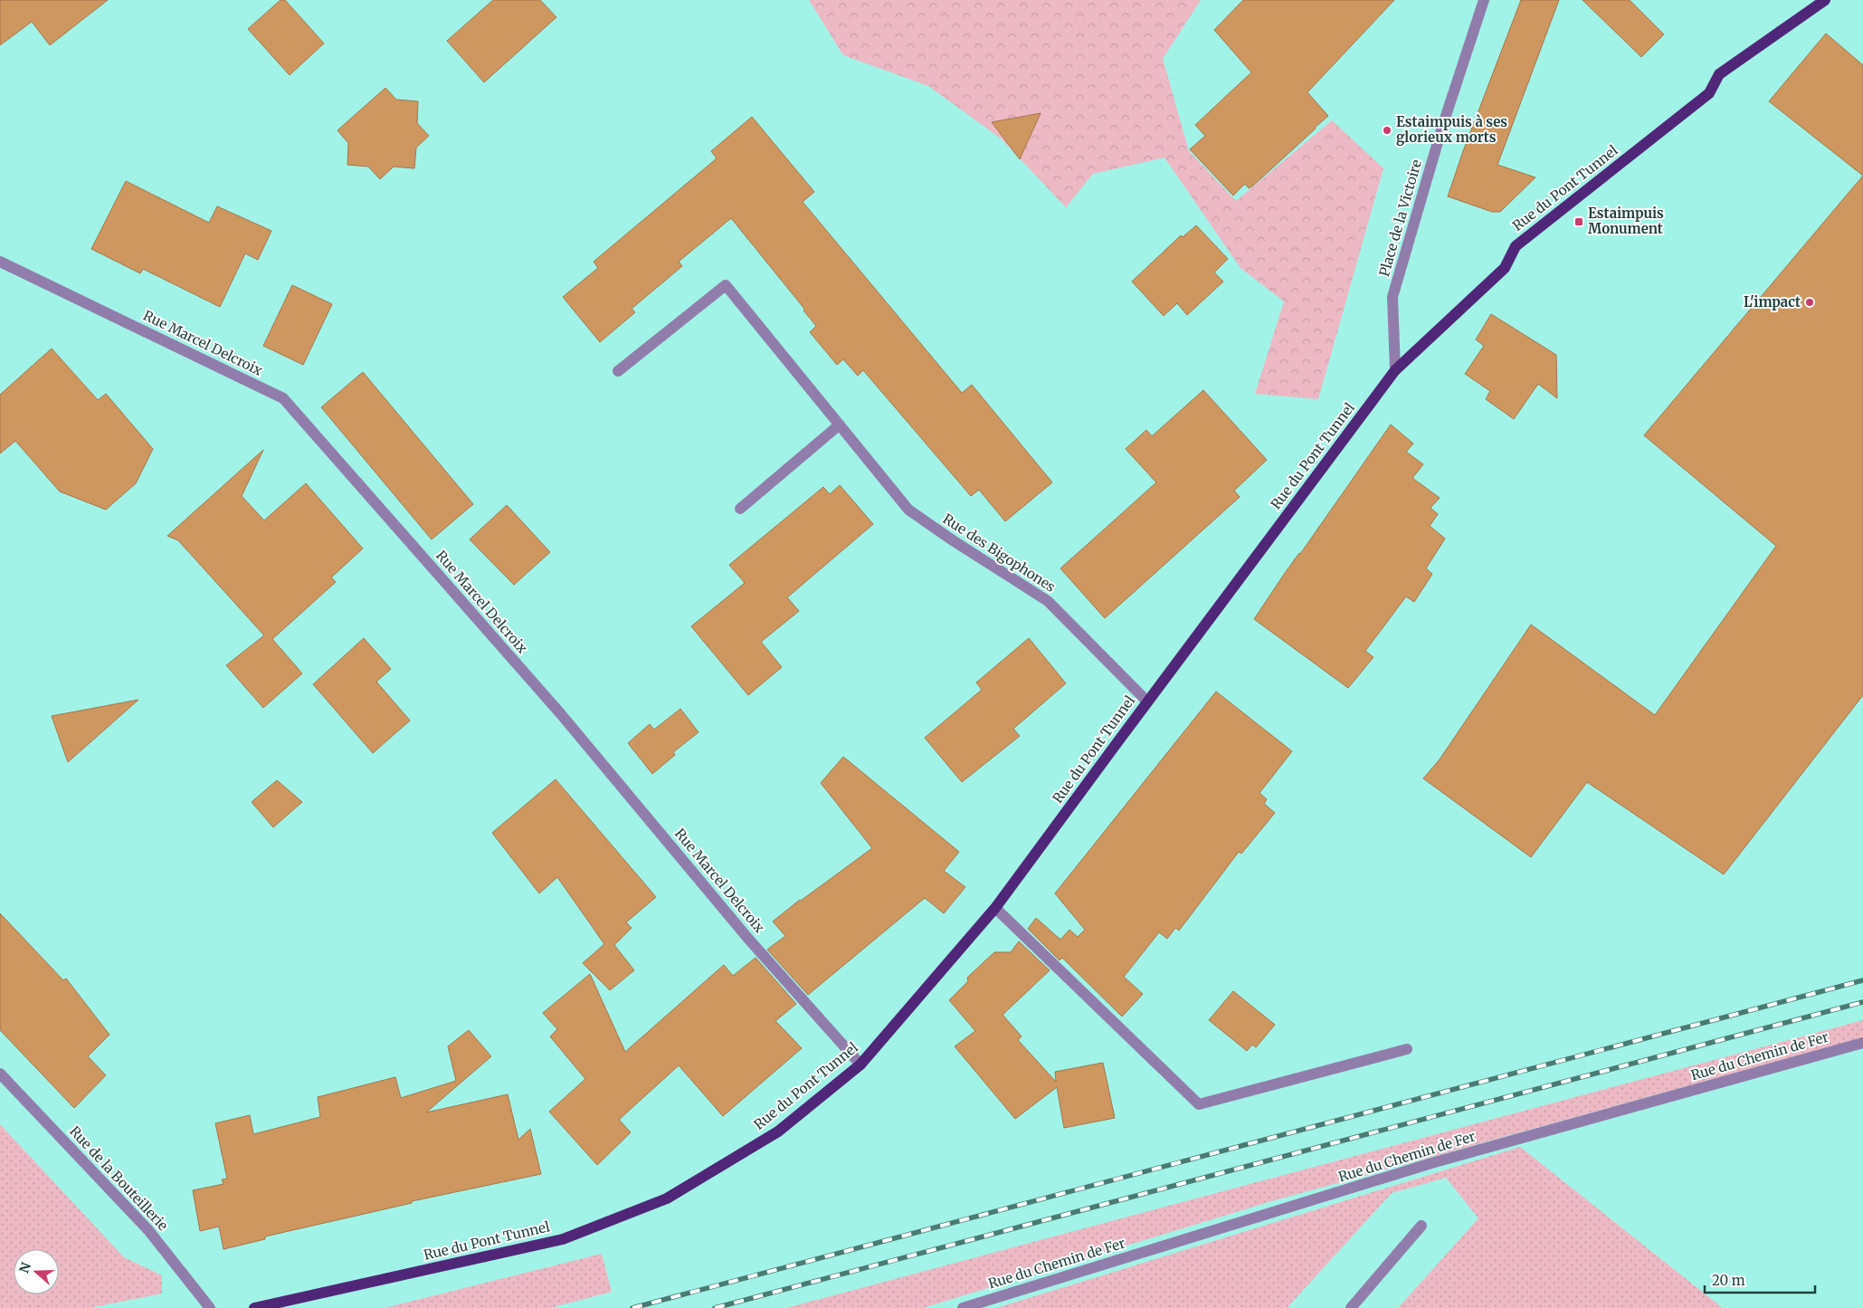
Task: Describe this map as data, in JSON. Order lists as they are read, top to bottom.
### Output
{
  "streets": {
    "main road": ["Rue du Pont Tunnel"],
    "street": [
      "Place de la Victoire",
      "Rue Marcel Delcroix",
      "Rue des Bigophones",
      "Rue du Chemin de Fer",
      "Rue de la Bouteillerie"
    ]
  },
  "crossings": [
    ["Rue du Pont Tunnel", "Place de la Victoire"],
    ["Rue du Pont Tunnel", "Rue Marcel Delcroix"],
    ["Rue du Pont Tunnel", "Rue des Bigophones"]
  ],
  "places": {
    "other": ["Estaimpuis à ses glorieux morts", "L'impact"],
    "transit": ["Estaimpuis Monument"]
  },
  "scale_bar": "20 m",
  "north": "left"
}
